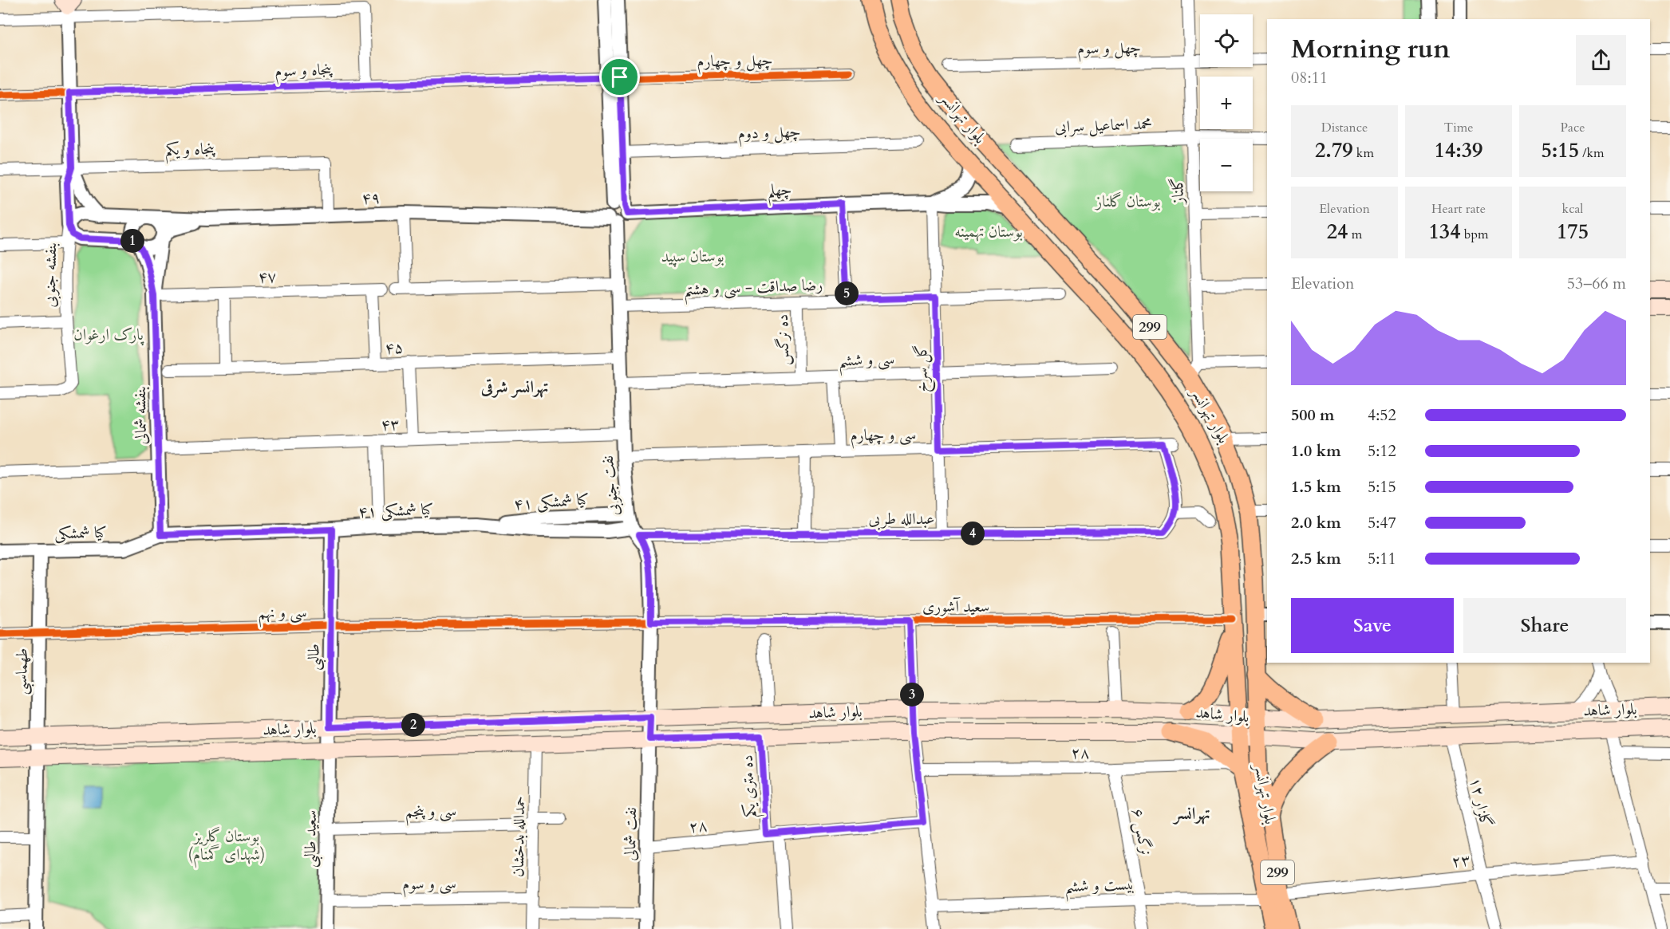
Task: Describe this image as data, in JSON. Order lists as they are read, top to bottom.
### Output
{
  "streets": {
    "main road": ["بلوار تهرانسر", "299", "بلوار شاهد"],
    "street": [
      "چهل و سوم",
      "چهل و چهارم",
      "پنجاه و سوم",
      "محمد اسماعیل سرابی",
      "چهل و دوم",
      "پنجاه و یکم",
      "چهلم",
      "گلناز",
      "۴۹",
      "بنفشه جنوبی",
      "۴۷",
      "رضا صداقت - سی و هشتم",
      "ده نرگس",
      "۴۵",
      "سی و ششم",
      "گل سرخ",
      "بنفشه شمالی",
      "۴۳",
      "سی و چهارم",
      "نفت جنوبی",
      "کیا شمشکی ۴۱",
      "۴۱ کیا شمشکی",
      "عبدالله طربی",
      "کیا شمشکی",
      "سعید آشوری",
      "سی و نهم",
      "طالبی",
      "طهماسبی",
      "۲۸",
      "ده متری یکم",
      "گلزار ۱۲",
      "سی و پنجم",
      "نرگس ۶",
      "نفت شمالی",
      "حمدالله بدخشان",
      "سعید طالبی",
      "۲۳",
      "سی و سوم",
      "بیست و ششم"
    ]
  },
  "crossings": [
    ["چهل و سوم", "گلناز"],
    ["چهل و چهارم", "پنجاه و سوم"],
    ["چهل و چهارم", "نفت جنوبی"],
    ["پنجاه و سوم", "بنفشه جنوبی"],
    ["پنجاه و سوم", "نفت جنوبی"],
    ["بلوار تهرانسر", "چهلم"],
    ["بلوار تهرانسر", "گلناز"],
    ["بلوار تهرانسر", "سعید آشوری"],
    ["بلوار تهرانسر", "بلوار شاهد"],
    ["بلوار تهرانسر", "۲۸"],
    ["بلوار تهرانسر", "۲۳"],
    ["بلوار تهرانسر", "بیست و ششم"],
    ["محمد اسماعیل سرابی", "گلناز"],
    ["چهل و دوم", "نفت جنوبی"],
    ["پنجاه و یکم", "۴۹"],
    ["پنجاه و یکم", "بنفشه جنوبی"],
    ["چهلم", "۴۹"],
    ["چهلم", "گل سرخ"],
    ["چهلم", "نفت جنوبی"],
    ["۴۹", "نفت جنوبی"],
    ["۴۷", "۴۵"],
    ["۴۷", "بنفشه شمالی"],
    ["رضا صداقت - سی و هشتم", "ده نرگس"],
    ["رضا صداقت - سی و هشتم", "گل سرخ"],
    ["رضا صداقت - سی و هشتم", "نفت جنوبی"],
    ["ده نرگس", "سی و ششم"],
    ["۴۵", "نفت جنوبی"],
    ["سی و ششم", "گل سرخ"],
    ["سی و ششم", "نفت جنوبی"],
    ["گل سرخ", "سی و چهارم"],
    ["گل سرخ", "عبدالله طربی"],
    ["بنفشه شمالی", "۴۳"],
    ["بنفشه شمالی", "۴۱ کیا شمشکی"],
    ["بنفشه شمالی", "کیا شمشکی"],
    ["۴۳", "نفت جنوبی"],
    ["سی و چهارم", "نفت جنوبی"],
    ["سی و چهارم", "عبدالله طربی"],
    ["نفت جنوبی", "کیا شمشکی ۴۱"],
    ["نفت جنوبی", "۴۱ کیا شمشکی"],
    ["نفت جنوبی", "عبدالله طربی"],
    ["نفت جنوبی", "سعید آشوری"],
    ["نفت جنوبی", "سی و نهم"],
    ["نفت جنوبی", "بلوار شاهد"],
    ["نفت جنوبی", "نفت شمالی"],
    ["کیا شمشکی ۴۱", "۴۱ کیا شمشکی"],
    ["۴۱ کیا شمشکی", "عبدالله طربی"],
    ["۴۱ کیا شمشکی", "کیا شمشکی"],
    ["۴۱ کیا شمشکی", "طالبی"],
    ["کیا شمشکی", "طهماسبی"],
    ["سعید آشوری", "سی و نهم"],
    ["سی و نهم", "طالبی"],
    ["سی و نهم", "طهماسبی"],
    ["طالبی", "بلوار شاهد"],
    ["طالبی", "سعید طالبی"],
    ["طهماسبی", "بلوار شاهد"],
    ["بلوار شاهد", "ده متری یکم"],
    ["بلوار شاهد", "گلزار ۱۲"],
    ["بلوار شاهد", "نفت شمالی"],
    ["بلوار شاهد", "حمدالله بدخشان"],
    ["بلوار شاهد", "سعید طالبی"],
    ["۲۸", "ده متری یکم"],
    ["۲۸", "نرگس ۶"],
    ["۲۸", "نفت شمالی"],
    ["گلزار ۱۲", "۲۳"],
    ["سی و پنجم", "حمدالله بدخشان"],
    ["سی و پنجم", "سعید طالبی"],
    ["نرگس ۶", "بیست و ششم"],
    ["حمدالله بدخشان", "سی و سوم"],
    ["سعید طالبی", "سی و سوم"],
    ["۲۳", "بیست و ششم"]
  ],
  "districts": ["تهرانسر شرقی", "تهرانسر"],
  "parks": [
    "بوستان گلناز",
    "بوستان تهمینه",
    "بوستان سپید",
    "پارک ارغوان",
    "بوستان گلریز (شهدای گمنام)"
  ],
  "page": {
    "map_buttons": ["+", "−"],
    "heading": ["Morning run", "08:11"],
    "stats": [
      ["Distance", "2.79 km"],
      ["Time", "14:39"],
      ["Pace", "5:15 /km"],
      ["Elevation", "24 m"],
      ["Heart rate", "134 bpm"],
      ["kcal", "175"]
    ],
    "pins": [
      "1",
      "5",
      "4",
      "3",
      "2"
    ],
    "chart": ["Elevation", "53–66 m"],
    "list": [
      {
        "name": "500 m",
        "note": "4:52"
      },
      {
        "name": "1.0 km",
        "note": "5:12"
      },
      {
        "name": "1.5 km",
        "note": "5:15"
      },
      {
        "name": "2.0 km",
        "note": "5:47"
      },
      {
        "name": "2.5 km",
        "note": "5:11"
      }
    ],
    "buttons": ["Save", "Share"]
  }
}
